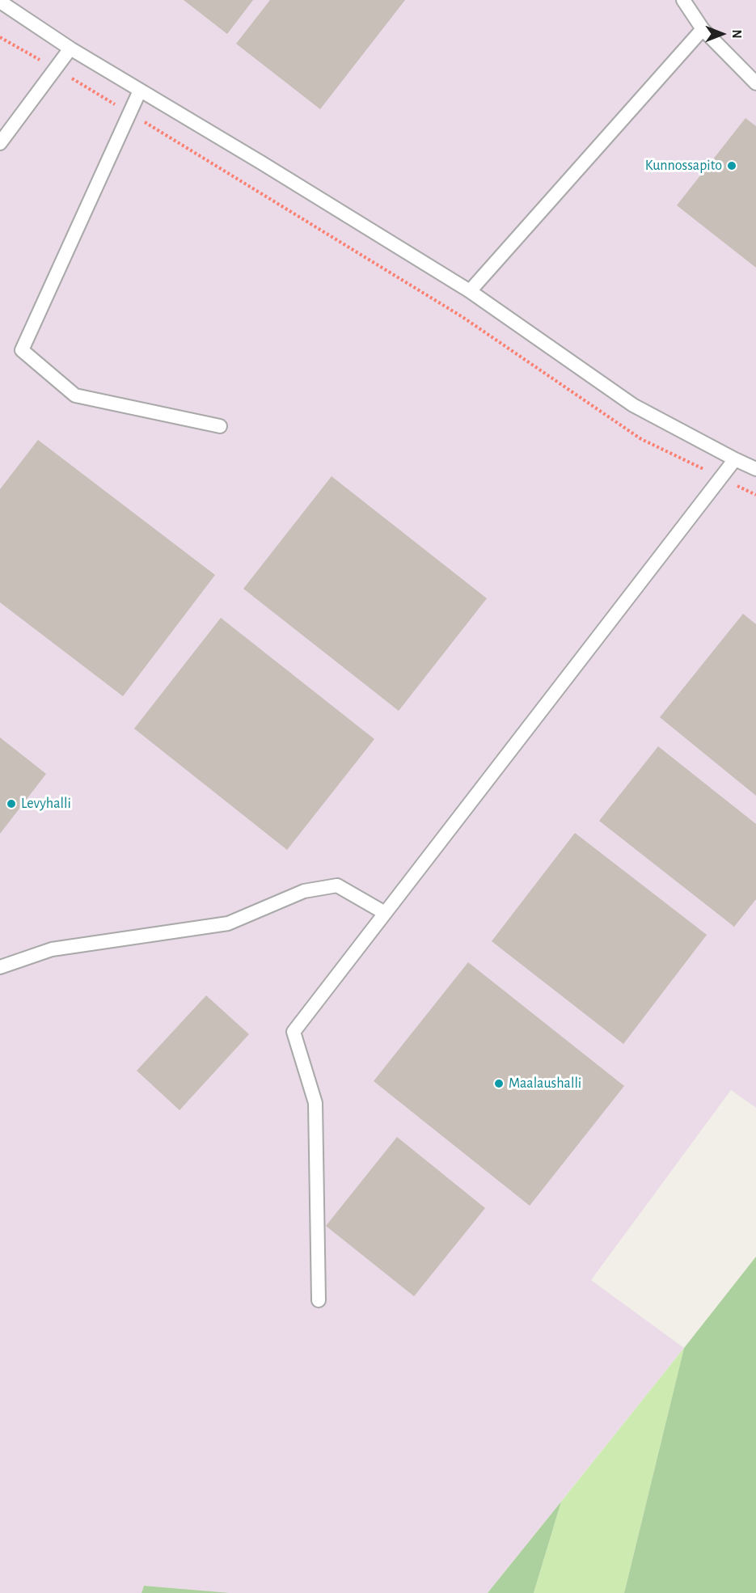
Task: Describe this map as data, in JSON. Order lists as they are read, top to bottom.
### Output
{
  "places": ["Kunnossapito", "Levyhalli", "Maalaushalli"],
  "north": "right"
}
